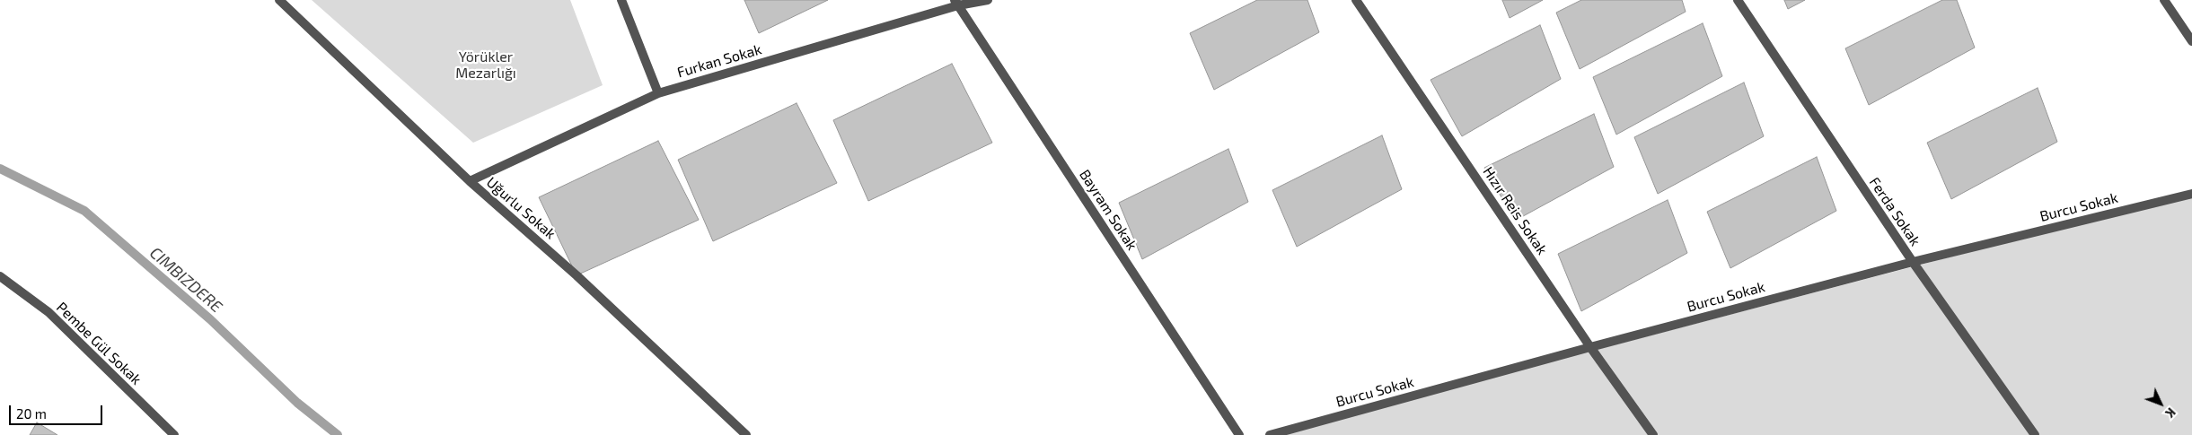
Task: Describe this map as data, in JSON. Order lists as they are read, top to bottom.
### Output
{
  "streets": {
    "street": [
      "Furkan Sokak",
      "Burcu Sokak",
      "Uğurlu Sokak",
      "Bayram Sokak",
      "Hızır Reis Sokak",
      "Ferda Sokak",
      "Pembe Gül Sokak"
    ]
  },
  "crossings": [
    ["Furkan Sokak", "Uğurlu Sokak"],
    ["Furkan Sokak", "Bayram Sokak"],
    ["Burcu Sokak", "Hızır Reis Sokak"],
    ["Burcu Sokak", "Ferda Sokak"]
  ],
  "water": ["CIMBIZDERE"],
  "parks": ["Yörükler Mezarlığı"],
  "scale_bar": "20 m",
  "north": "bottom right"
}
